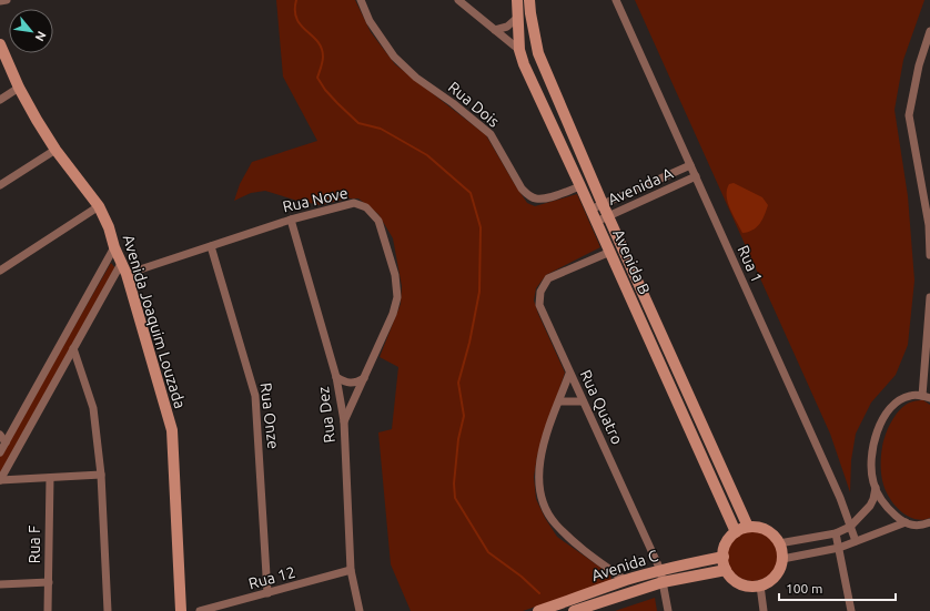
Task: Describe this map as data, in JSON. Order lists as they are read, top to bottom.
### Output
{
  "streets": {
    "street": [
      "Rua Dois",
      "Avenida A",
      "Rua Nove",
      "Avenida B",
      "Rua 1",
      "Avenida Joaquim Louzada",
      "Rua Quatro",
      "Rua Dez",
      "Rua Onze",
      "Rua F",
      "Avenida C",
      "Rua 12"
    ]
  },
  "crossings": [
    ["Rua Dois", "Avenida B"],
    ["Avenida A", "Avenida B"],
    ["Avenida A", "Rua 1"],
    ["Rua Nove", "Avenida Joaquim Louzada"],
    ["Rua Nove", "Rua Dez"],
    ["Rua Nove", "Rua Onze"],
    ["Avenida B", "Rua Quatro"],
    ["Avenida B", "Avenida C"],
    ["Rua Quatro", "Avenida C"],
    ["Rua Dez", "Rua 12"],
    ["Rua Onze", "Rua 12"]
  ],
  "scale_bar": "100 m",
  "north": "bottom right"
}
